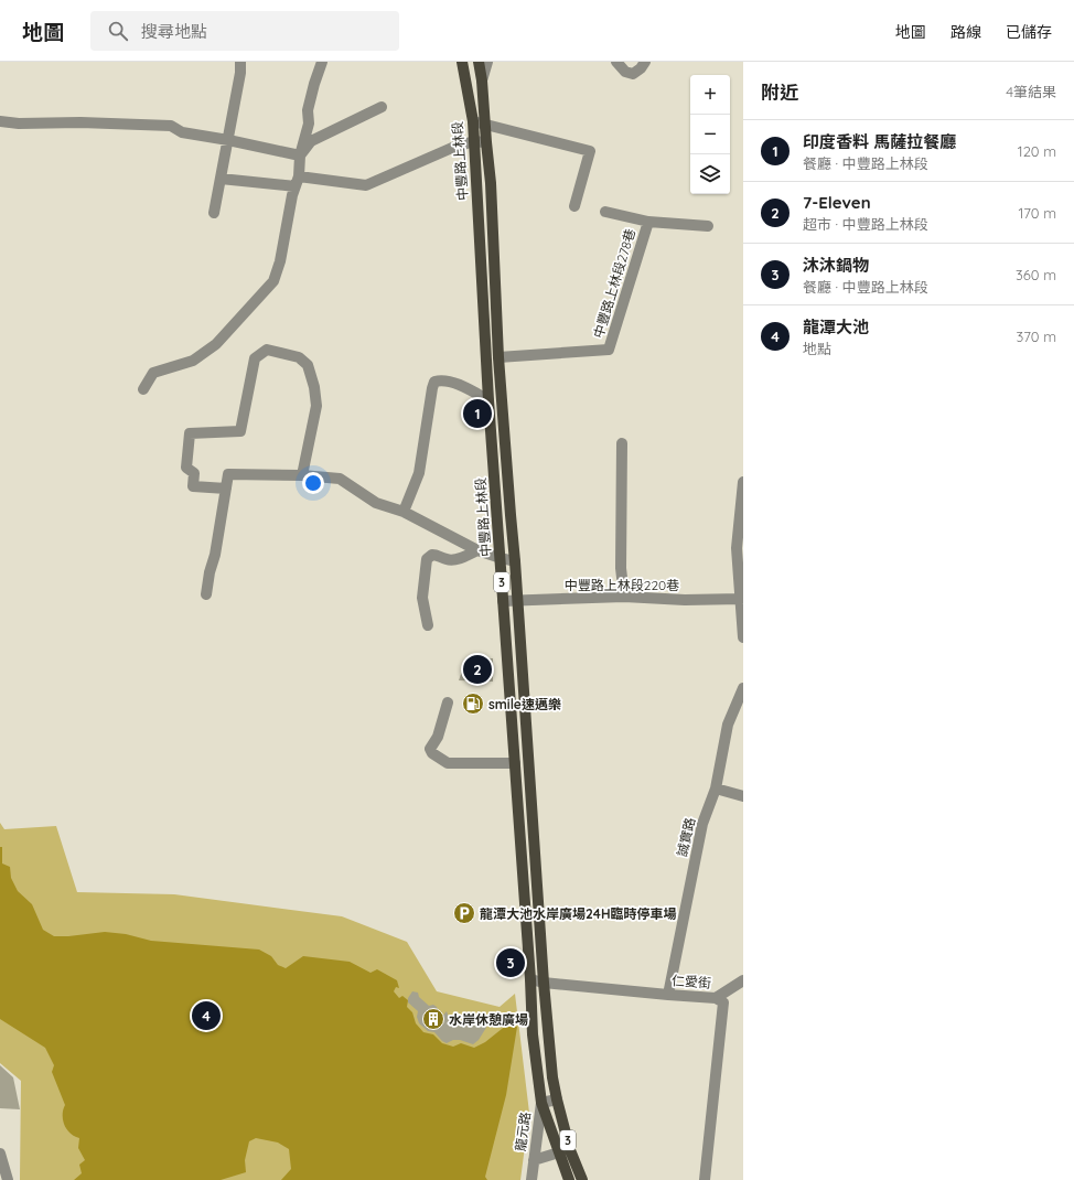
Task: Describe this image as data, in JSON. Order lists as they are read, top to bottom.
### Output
{
  "streets": {
    "main road": ["中豐路上林段", "3"],
    "street": [
      "中豐路上林段278巷",
      "中豐路上林段220巷",
      "誠實路",
      "仁愛街",
      "龍元路"
    ]
  },
  "crossings": [
    ["中豐路上林段", "中豐路上林段278巷"],
    ["中豐路上林段", "3"],
    ["中豐路上林段", "中豐路上林段220巷"],
    ["中豐路上林段", "仁愛街"],
    ["中豐路上林段", "龍元路"],
    ["3", "龍元路"],
    ["誠實路", "仁愛街"]
  ],
  "places": {
    "fuel station": ["smile速邁樂"],
    "parking": ["龍潭大池水岸廣場24H臨時停車場"],
    "building": ["水岸休憩廣場"]
  },
  "page": {
    "header": "地圖",
    "search": "搜尋地點",
    "nav": ["地圖", "路線", "已儲存"],
    "heading": ["附近", "4筆結果"],
    "map_buttons": ["+", "−"],
    "list": [
      {
        "mark": "1",
        "name": "印度香料 馬薩拉餐廳",
        "note": "餐廳 · 中豐路上林段",
        "value": "120 m"
      },
      {
        "mark": "2",
        "name": "7-Eleven",
        "note": "超市 · 中豐路上林段",
        "value": "170 m"
      },
      {
        "mark": "3",
        "name": "沐沐鍋物",
        "note": "餐廳 · 中豐路上林段",
        "value": "360 m"
      },
      {
        "mark": "4",
        "name": "龍潭大池",
        "note": "地點",
        "value": "370 m"
      }
    ],
    "pins": [
      "1",
      "2",
      "3",
      "4"
    ]
  }
}
